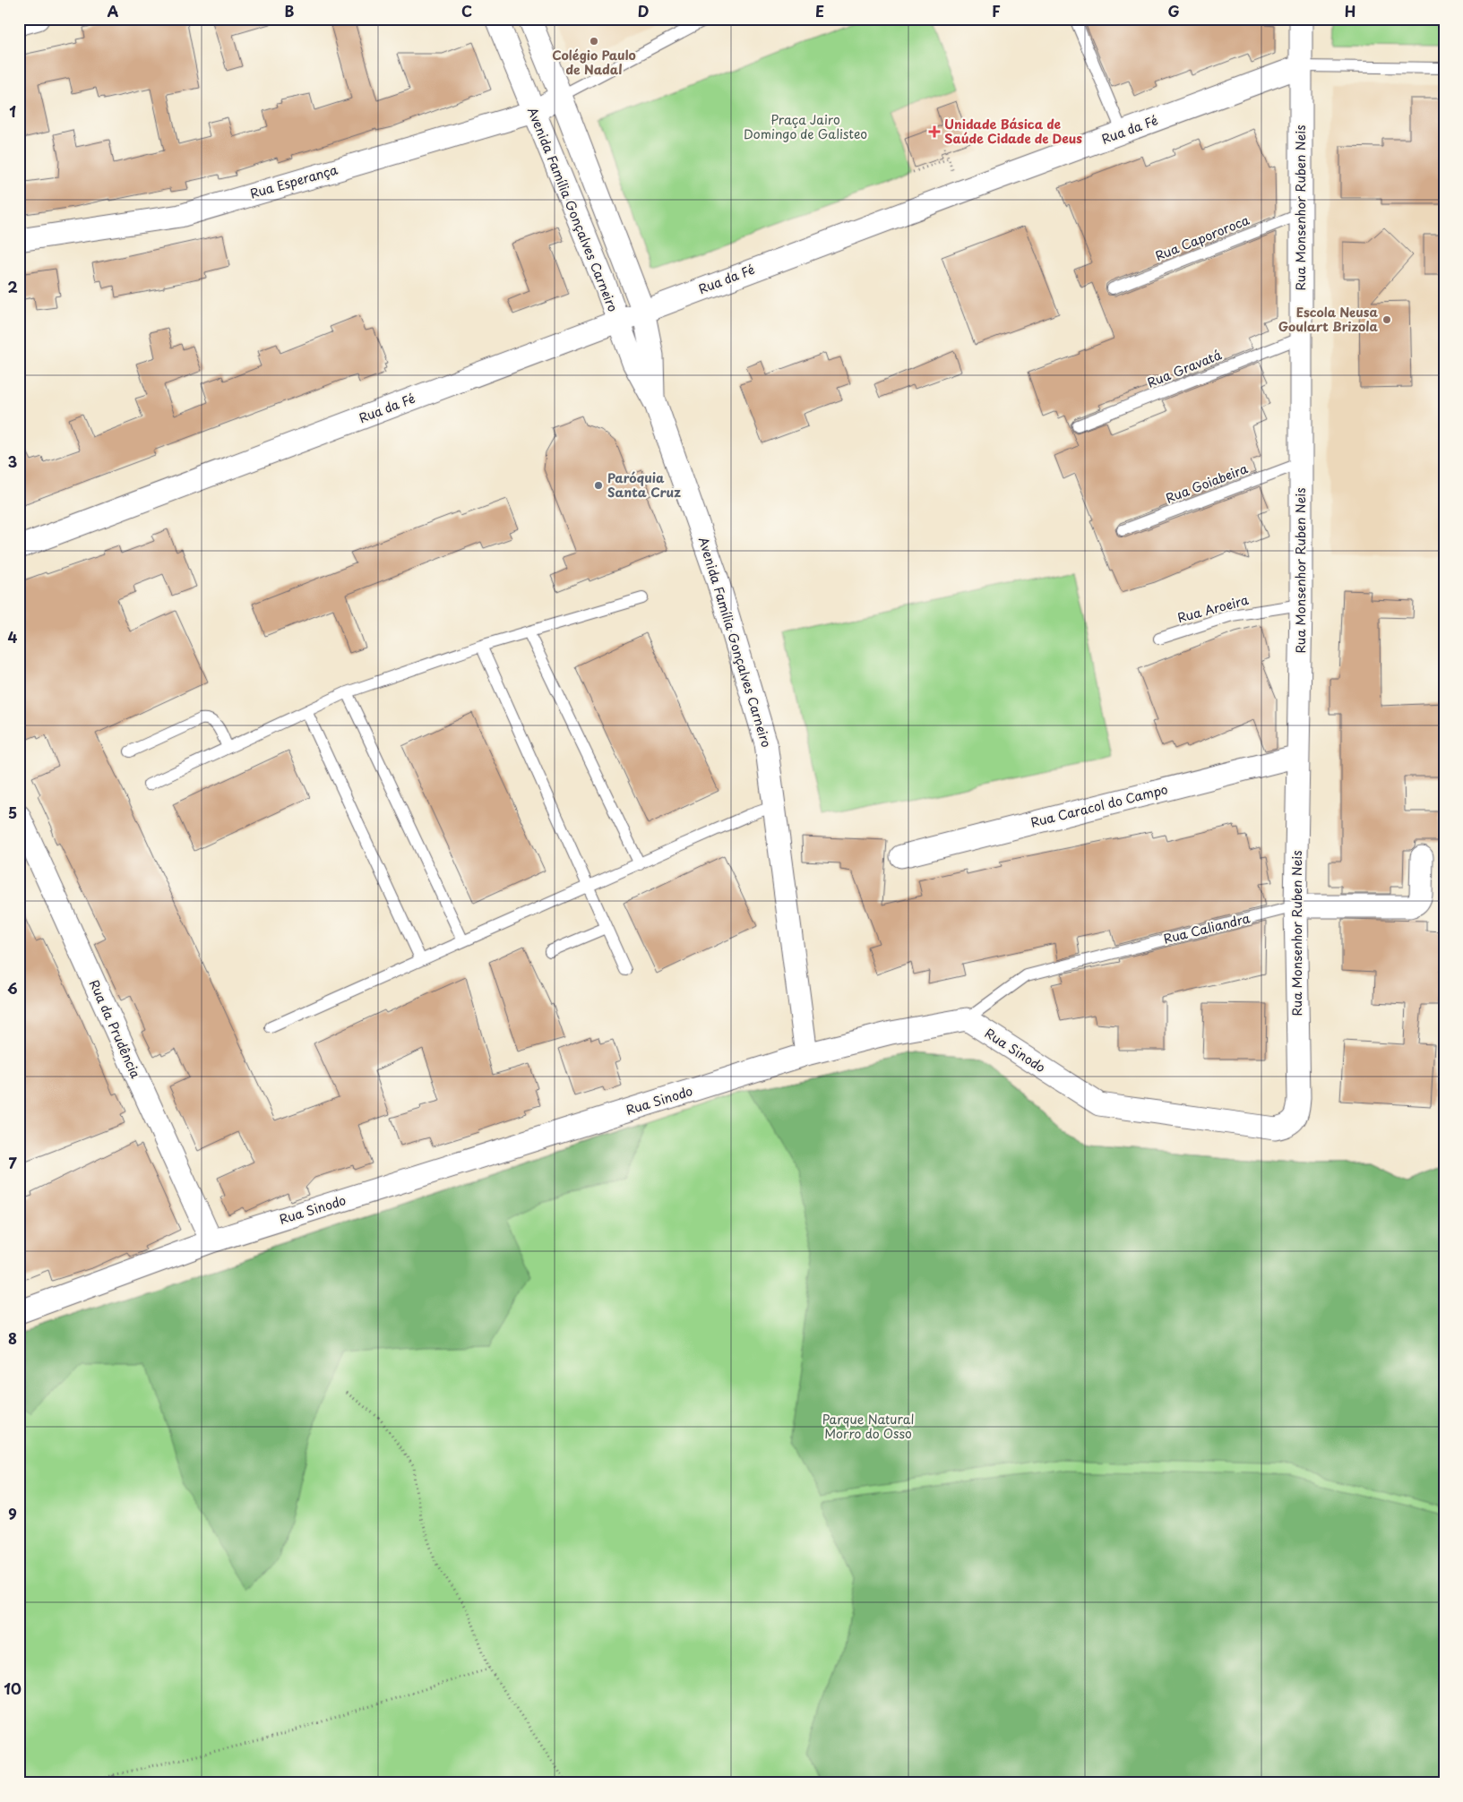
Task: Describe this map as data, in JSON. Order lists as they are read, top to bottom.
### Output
{
  "streets": {
    "street": [
      "Rua da Fé",
      "Rua Esperança",
      "Rua Monsenhor Ruben Neis",
      "Avenida Família Gonçalves Carneiro",
      "Rua Caracol do Campo",
      "Rua Caliandra",
      "Rua da Prudência",
      "Rua Sinodo"
    ],
    "lane": [
      "Rua Capororoca",
      "Rua Gravatá",
      "Rua Goiabeira",
      "Rua Aroeira"
    ]
  },
  "crossings": [
    ["Rua da Fé", "Rua Monsenhor Ruben Neis"],
    ["Rua da Fé", "Avenida Família Gonçalves Carneiro"],
    ["Rua Esperança", "Avenida Família Gonçalves Carneiro"],
    ["Rua Monsenhor Ruben Neis", "Rua Capororoca"],
    ["Rua Monsenhor Ruben Neis", "Rua Gravatá"],
    ["Rua Monsenhor Ruben Neis", "Rua Goiabeira"],
    ["Rua Monsenhor Ruben Neis", "Rua Aroeira"],
    ["Rua Monsenhor Ruben Neis", "Rua Caracol do Campo"],
    ["Rua Monsenhor Ruben Neis", "Rua Caliandra"],
    ["Rua Monsenhor Ruben Neis", "Rua Sinodo"],
    ["Avenida Família Gonçalves Carneiro", "Rua Sinodo"],
    ["Rua Caliandra", "Rua Sinodo"],
    ["Rua da Prudência", "Rua Sinodo"]
  ],
  "parks": ["Praça Jairo Domingo de Galisteo", "Parque Natural Morro do Osso"],
  "places": {
    "other": ["Colégio Paulo de Nadal", "Escola Neusa Goulart Brizola", "Paróquia Santa Cruz"],
    "health": ["Unidade Básica de Saúde Cidade de Deus"]
  },
  "grid": {
    "columns": [
      "A",
      "B",
      "C",
      "D",
      "E",
      "F",
      "G",
      "H"
    ],
    "rows": [
      "1",
      "2",
      "3",
      "4",
      "5",
      "6",
      "7",
      "8",
      "9",
      "10"
    ]
  }
}
